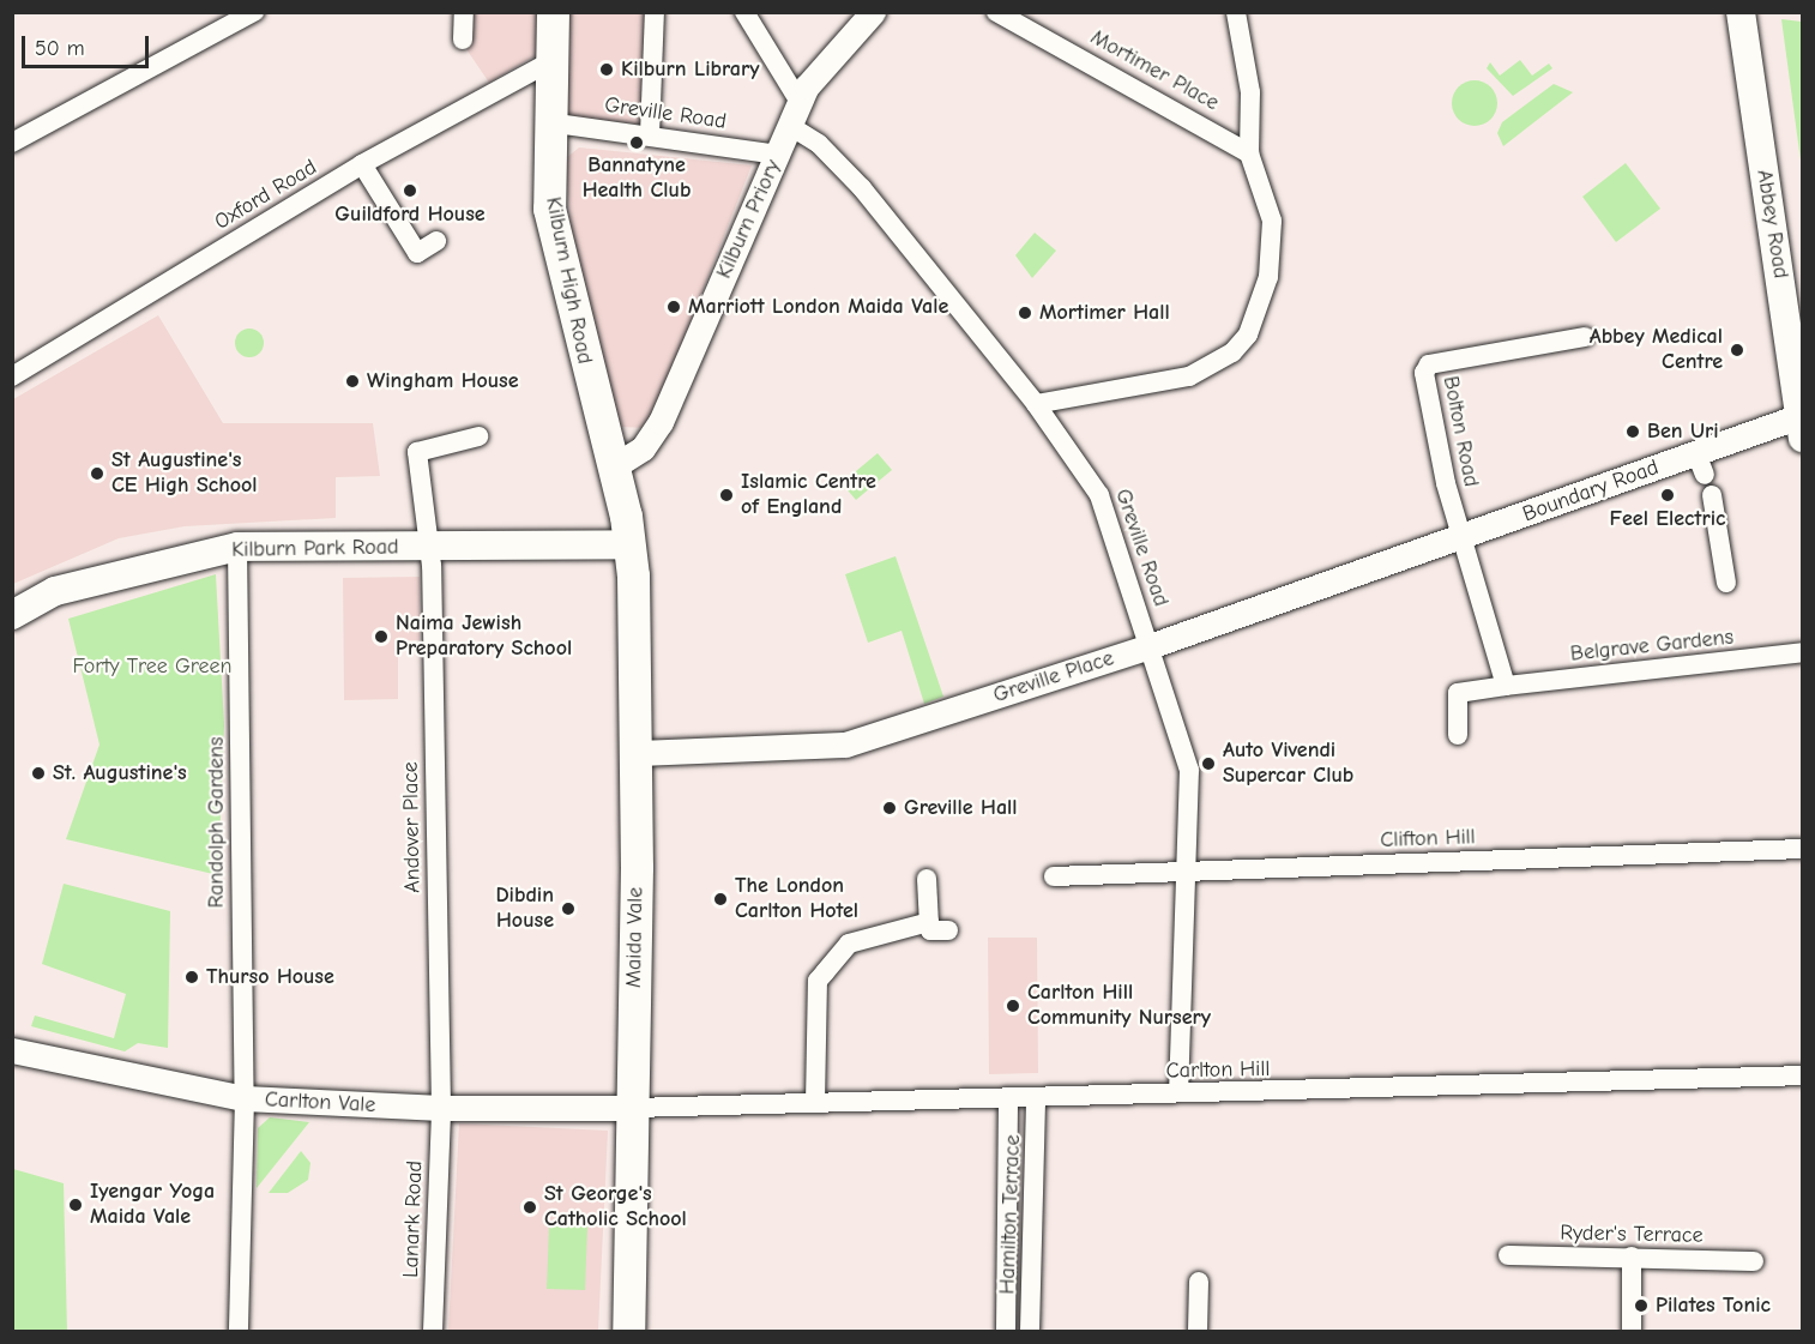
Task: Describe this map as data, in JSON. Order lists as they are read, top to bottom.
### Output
{
  "streets": {
    "main road": [
      "Abbey Road",
      "Kilburn High Road",
      "Kilburn Park Road",
      "Maida Vale"
    ],
    "street": [
      "Mortimer Place",
      "Greville Road",
      "Oxford Road",
      "Kilburn Priory",
      "Bolton Road",
      "Boundary Road",
      "Belgrave Gardens",
      "Greville Place",
      "Randolph Gardens",
      "Andover Place",
      "Clifton Hill",
      "Carlton Hill",
      "Carlton Vale",
      "Hamilton Terrace",
      "Lanark Road",
      "Ryder's Terrace"
    ]
  },
  "crossings": [
    ["Greville Road", "Kilburn Priory"],
    ["Greville Road", "Kilburn High Road"],
    ["Greville Road", "Greville Place"],
    ["Greville Road", "Clifton Hill"],
    ["Greville Road", "Carlton Hill"],
    ["Oxford Road", "Kilburn High Road"],
    ["Kilburn Priory", "Kilburn High Road"],
    ["Abbey Road", "Boundary Road"],
    ["Kilburn High Road", "Kilburn Park Road"],
    ["Kilburn High Road", "Maida Vale"],
    ["Bolton Road", "Boundary Road"],
    ["Bolton Road", "Greville Place"],
    ["Boundary Road", "Greville Place"],
    ["Kilburn Park Road", "Randolph Gardens"],
    ["Kilburn Park Road", "Andover Place"],
    ["Kilburn Park Road", "Maida Vale"],
    ["Greville Place", "Maida Vale"],
    ["Randolph Gardens", "Carlton Vale"],
    ["Andover Place", "Carlton Vale"],
    ["Andover Place", "Lanark Road"],
    ["Maida Vale", "Carlton Hill"],
    ["Maida Vale", "Carlton Vale"],
    ["Carlton Hill", "Carlton Vale"],
    ["Carlton Hill", "Hamilton Terrace"],
    ["Carlton Vale", "Lanark Road"]
  ],
  "parks": ["Forty Tree Green"],
  "places": [
    "Kilburn Library",
    "Bannatyne Health Club",
    "Guildford House",
    "Marriott London Maida Vale",
    "Mortimer Hall",
    "Abbey Medical Centre",
    "Wingham House",
    "Ben Uri",
    "St Augustine's CE High School",
    "Islamic Centre of England",
    "Feel Electric",
    "Naima Jewish Preparatory School",
    "Auto Vivendi Supercar Club",
    "St. Augustine's",
    "Greville Hall",
    "The London Carlton Hotel",
    "Dibdin House",
    "Thurso House",
    "Carlton Hill Community Nursery",
    "Iyengar Yoga Maida Vale",
    "St George's Catholic School",
    "Pilates Tonic"
  ],
  "scale_bar": "50 m"
}
